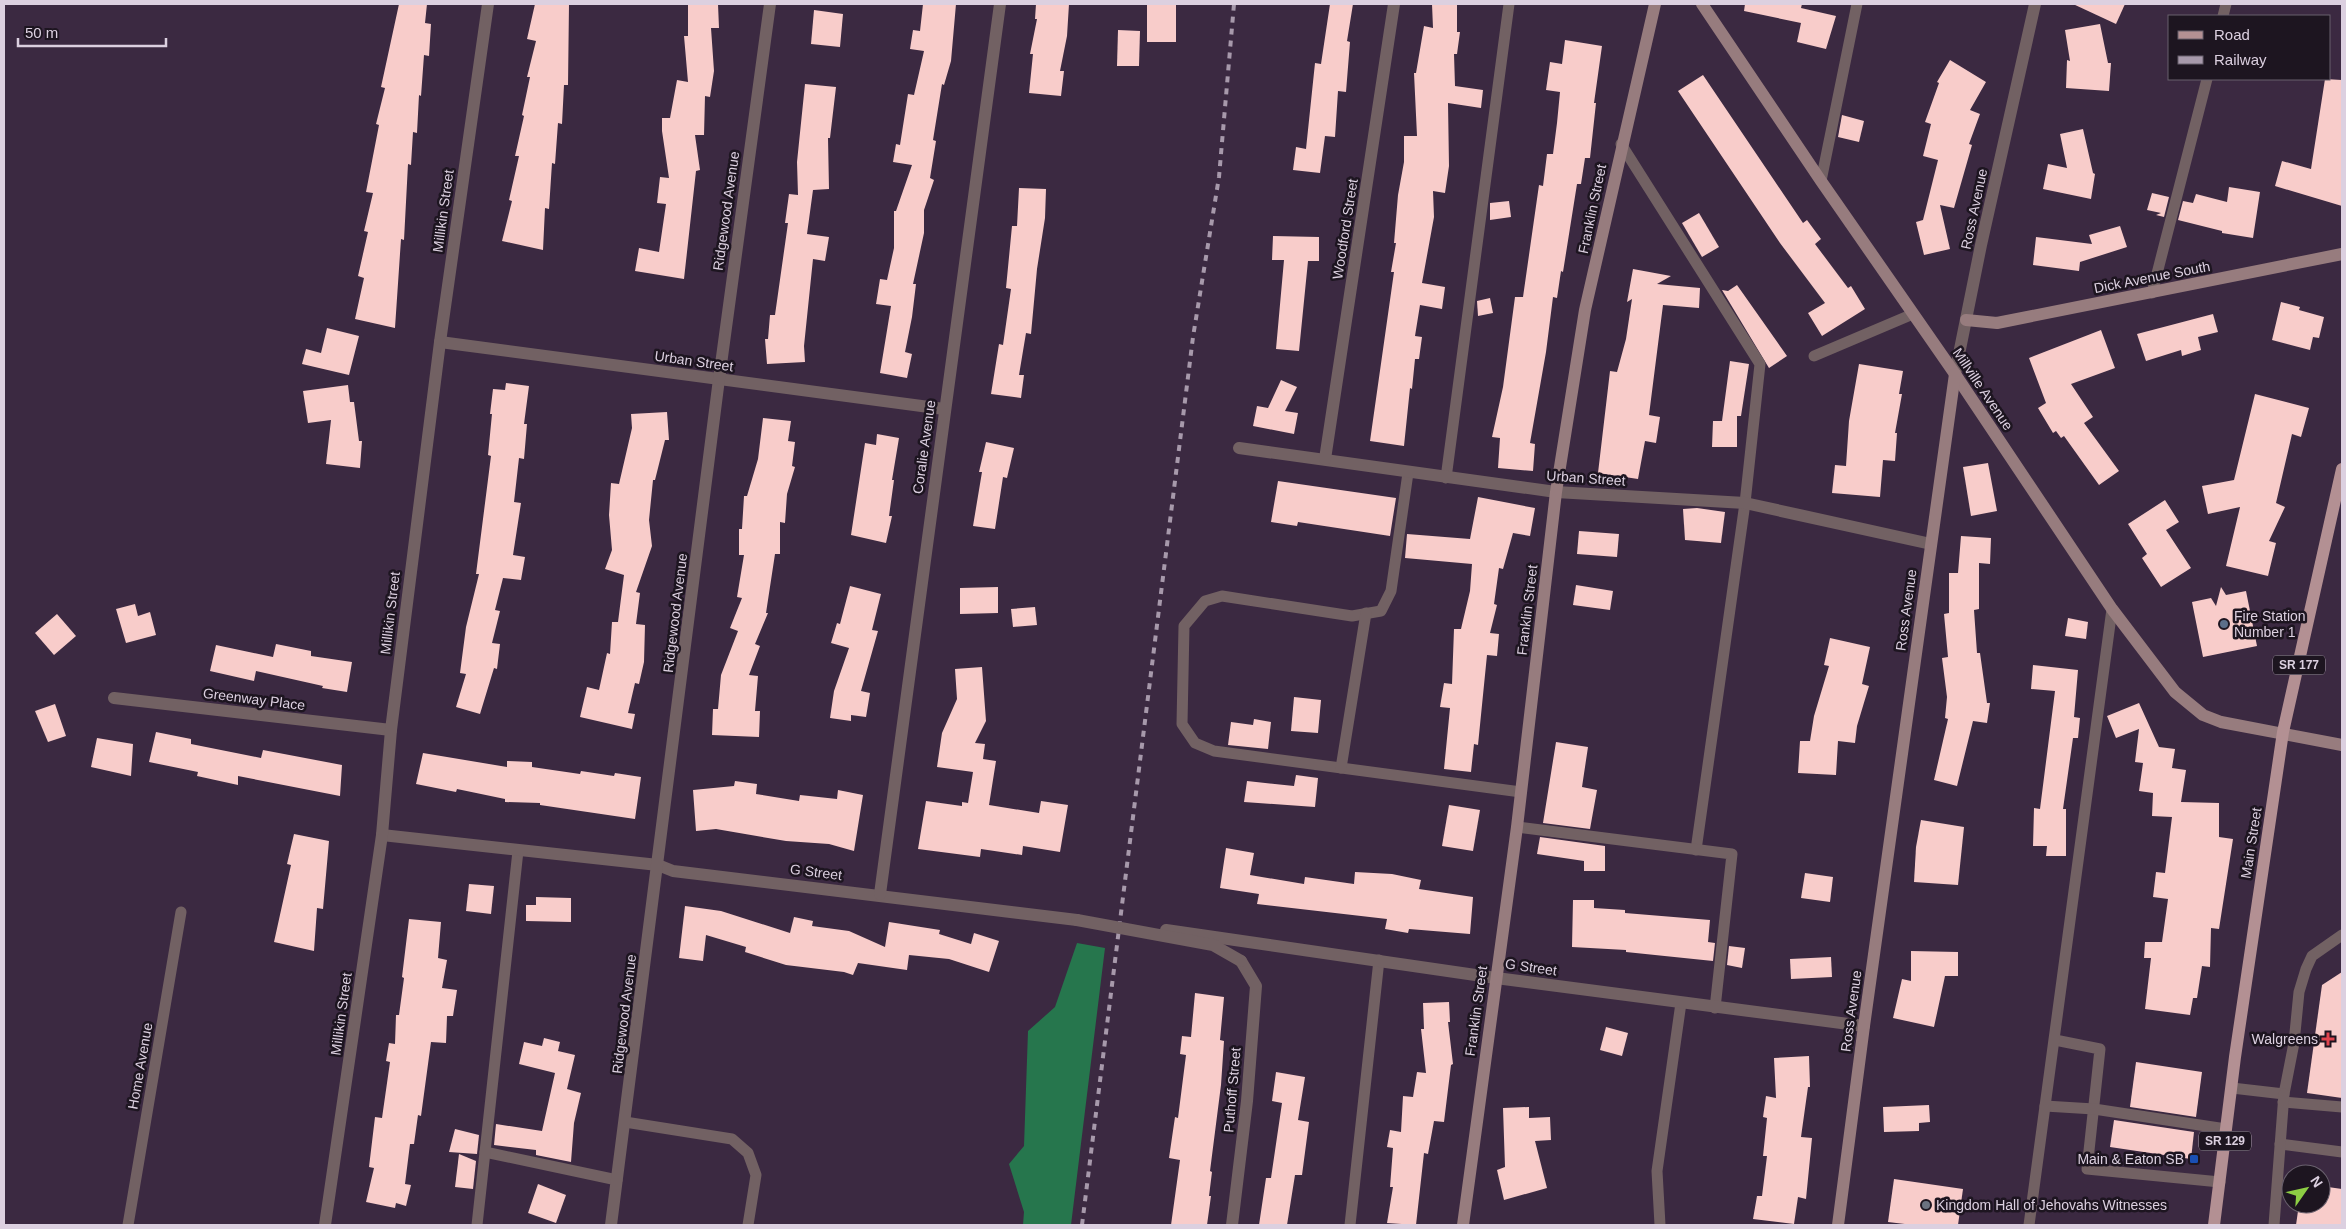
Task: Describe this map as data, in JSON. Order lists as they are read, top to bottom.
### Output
{
  "streets": {
    "main road": [
      "Franklin Street",
      "Ross Avenue",
      "Dick Avenue South",
      "Millville Avenue",
      "SR 177",
      "Main Street",
      "SR 129"
    ],
    "street": [
      "Millikin Street",
      "Ridgewood Avenue",
      "Woodford Street",
      "Urban Street",
      "Coralie Avenue",
      "Greenway Place",
      "G Street",
      "Puthoff Street"
    ],
    "lane": ["Home Avenue"]
  },
  "crossings": [
    ["Franklin Street", "Urban Street"],
    ["Franklin Street", "G Street"],
    ["Ross Avenue", "Dick Avenue South"],
    ["Ross Avenue", "Urban Street"],
    ["Ross Avenue", "Millville Avenue"],
    ["Ross Avenue", "G Street"],
    ["Millikin Street", "Urban Street"],
    ["Millikin Street", "Greenway Place"],
    ["Millikin Street", "G Street"],
    ["Ridgewood Avenue", "Urban Street"],
    ["Ridgewood Avenue", "G Street"],
    ["Woodford Street", "Urban Street"],
    ["Urban Street", "Coralie Avenue"],
    ["Millville Avenue", "Main Street"],
    ["Coralie Avenue", "G Street"],
    ["G Street", "Puthoff Street"]
  ],
  "places": {
    "other": ["Fire Station Number 1", "Kingdom Hall of Jehovahs Witnesses"],
    "health": ["Walgreens"],
    "transit": ["Main & Eaton SB"]
  },
  "legend": ["Road", "Railway"],
  "scale_bar": "50 m",
  "north": "top right"
}
